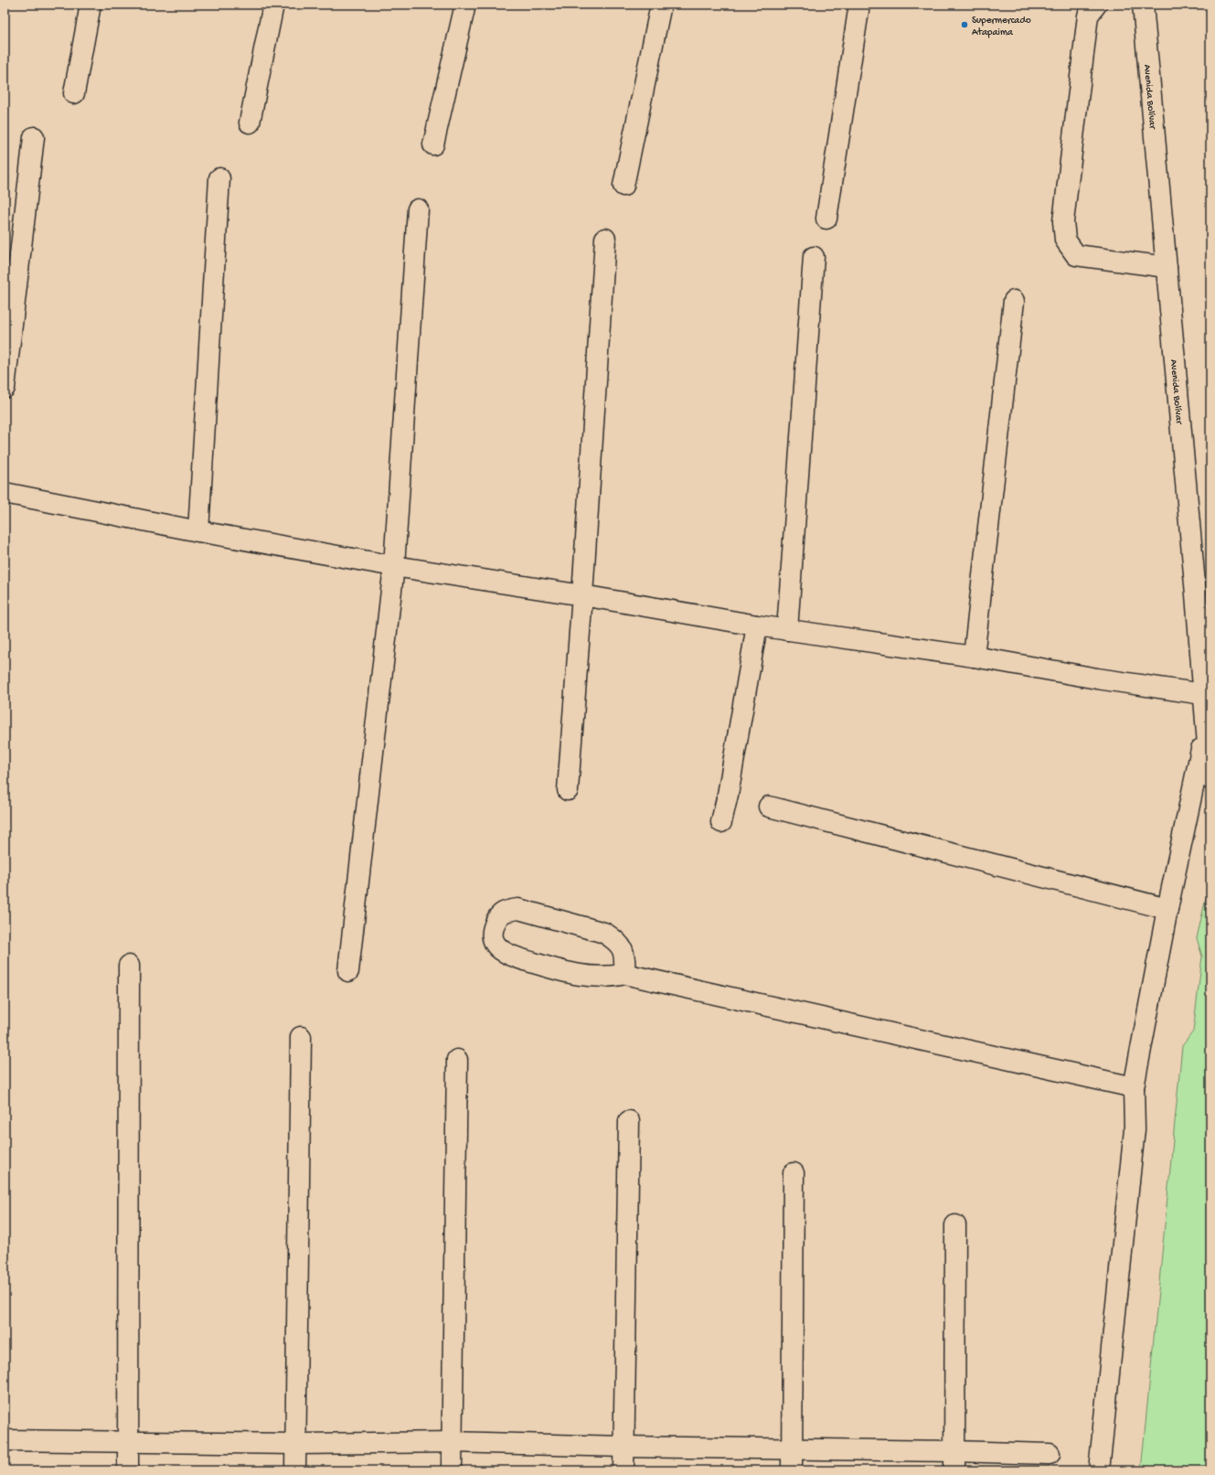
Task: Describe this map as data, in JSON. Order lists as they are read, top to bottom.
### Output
{
  "streets": {
    "street": ["Avenida Bolívar"]
  },
  "places": ["Supermercado Atapaima"]
}
